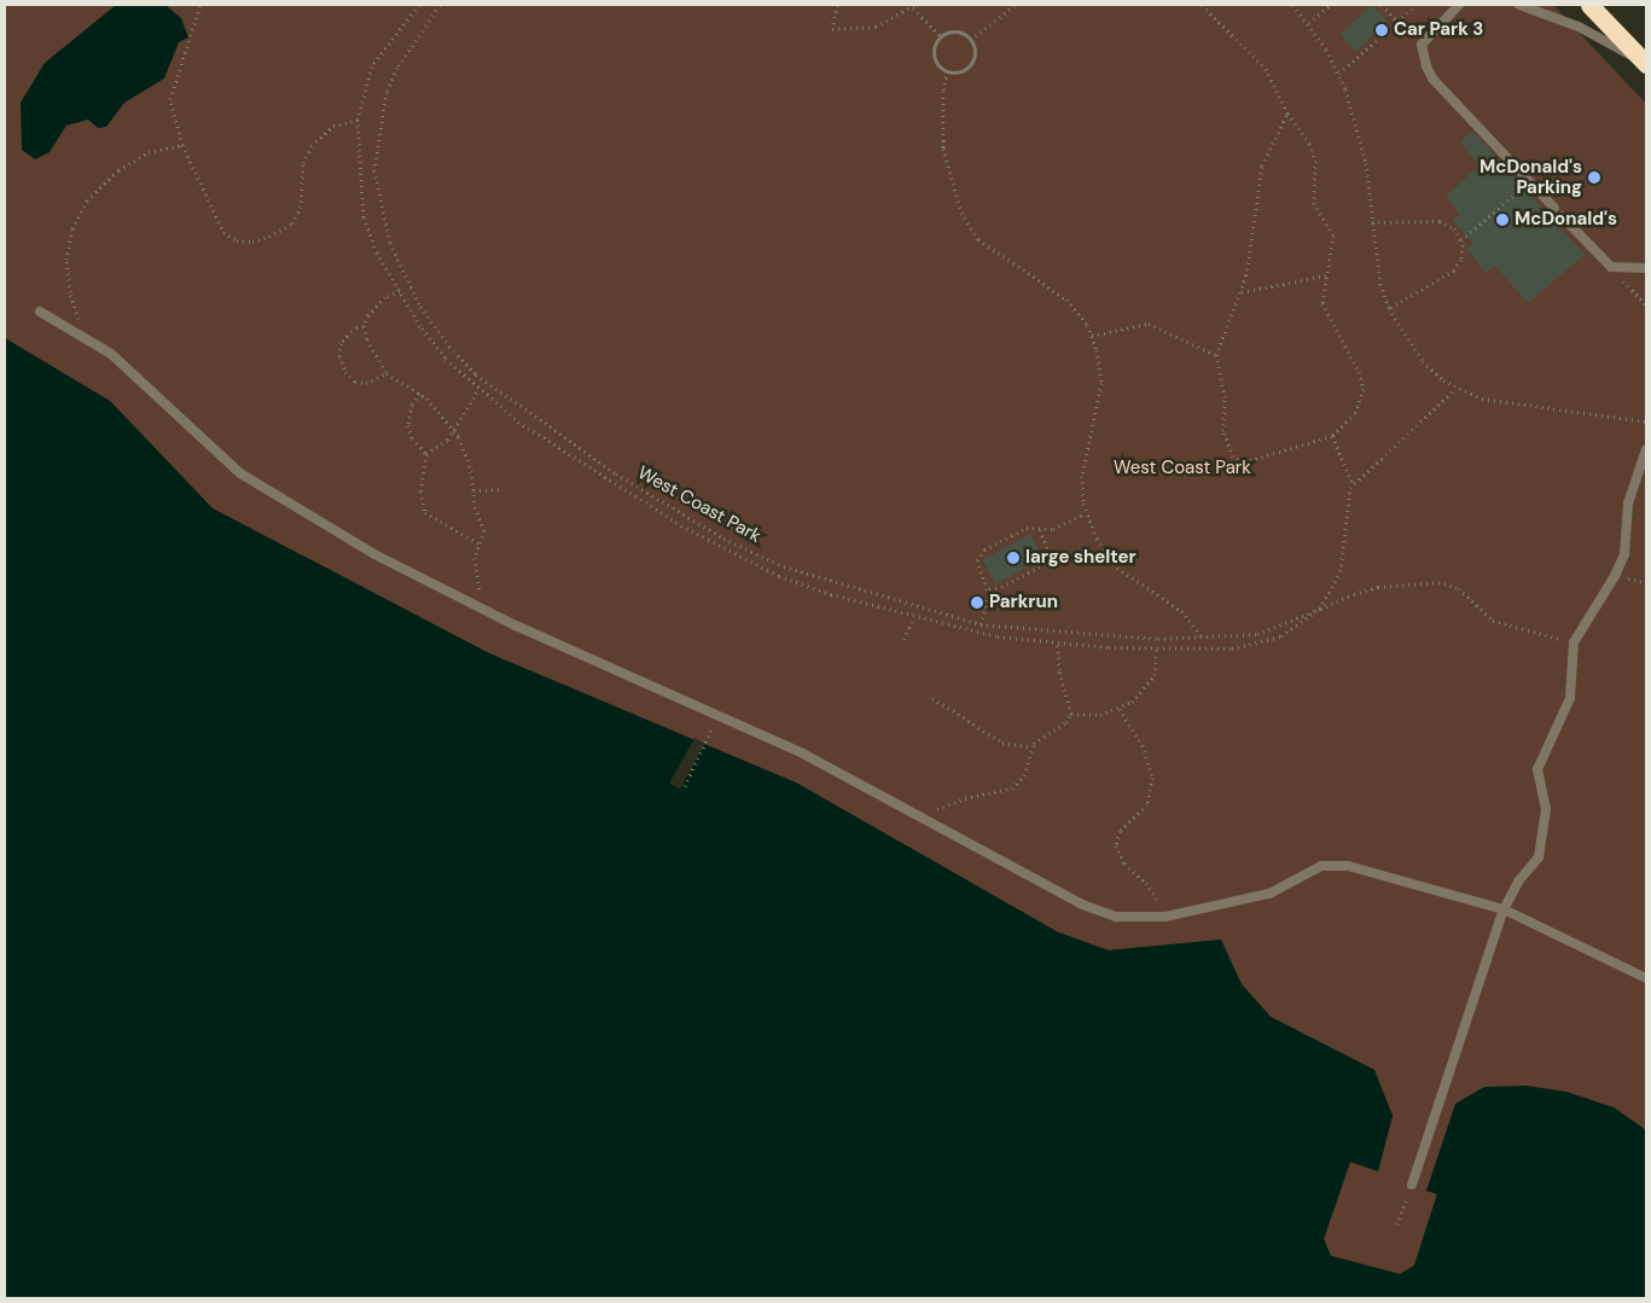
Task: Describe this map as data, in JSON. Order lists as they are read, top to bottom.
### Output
{
  "streets": {
    "path": ["West Coast Park"]
  },
  "parks": ["West Coast Park"],
  "places": [
    "Car Park 3",
    "McDonald's Parking",
    "McDonald's",
    "large shelter",
    "Parkrun"
  ]
}
